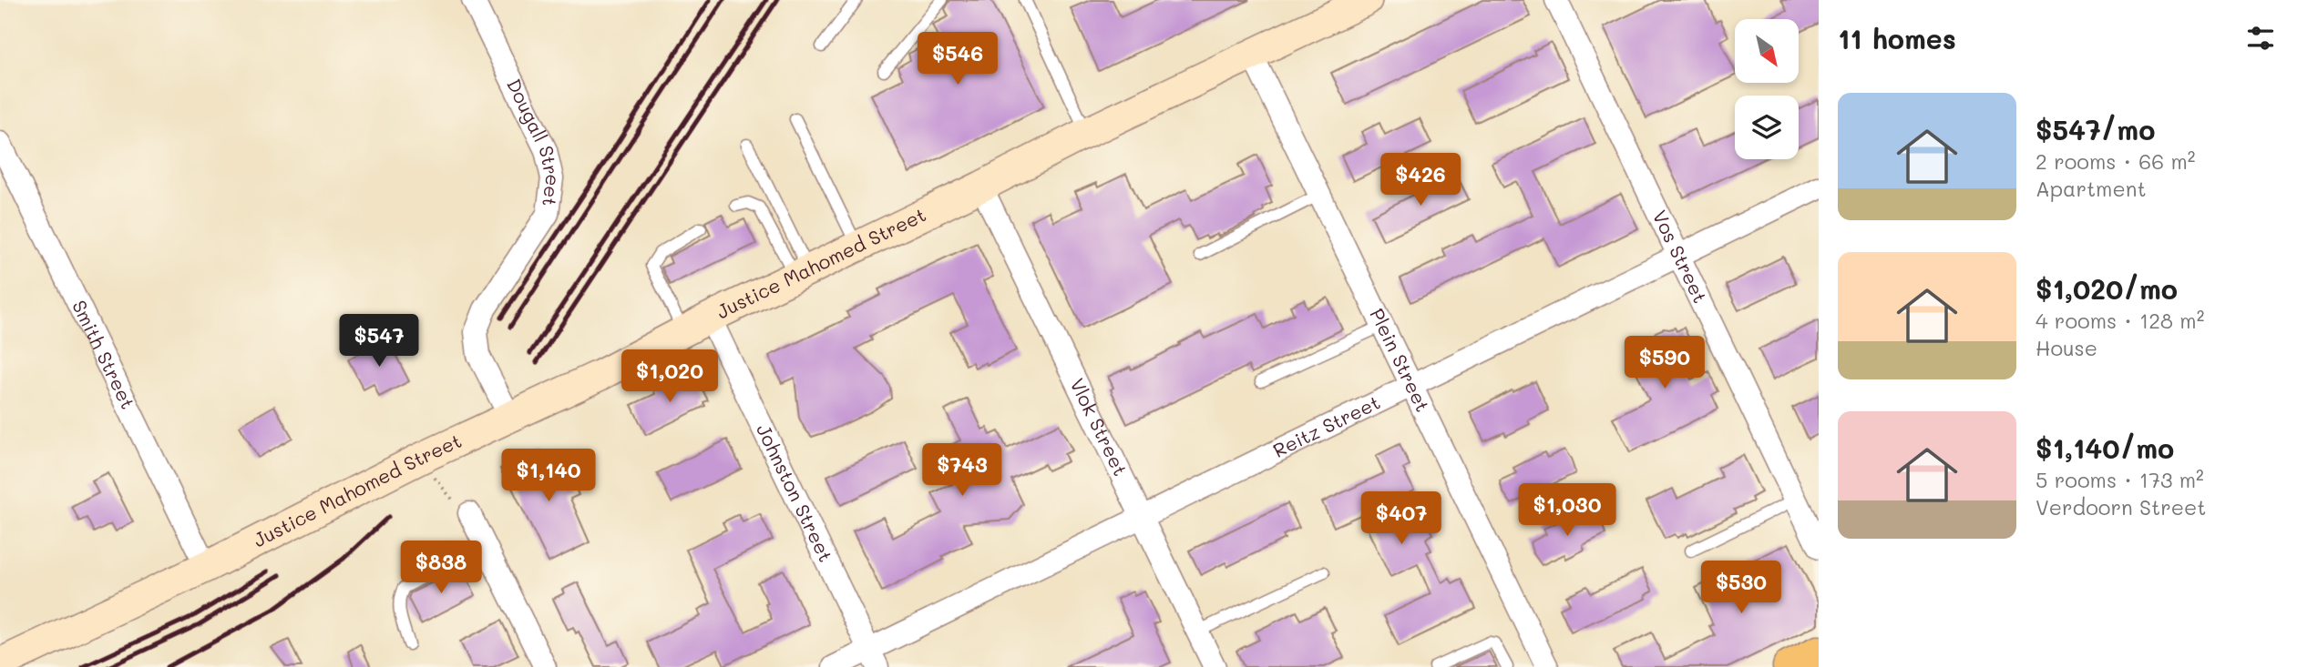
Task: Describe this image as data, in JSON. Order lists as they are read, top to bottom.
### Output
{
  "streets": {
    "main road": ["Justice Mahomed Street"],
    "street": [
      "Dougall Street",
      "Vos Street",
      "Smith Street",
      "Plein Street",
      "Vlok Street",
      "Reitz Street",
      "Johnston Street"
    ]
  },
  "crossings": [
    ["Dougall Street", "Justice Mahomed Street"],
    ["Vos Street", "Reitz Street"],
    ["Justice Mahomed Street", "Smith Street"],
    ["Justice Mahomed Street", "Plein Street"],
    ["Justice Mahomed Street", "Vlok Street"],
    ["Justice Mahomed Street", "Johnston Street"],
    ["Plein Street", "Reitz Street"],
    ["Vlok Street", "Reitz Street"],
    ["Reitz Street", "Johnston Street"]
  ],
  "north": "bottom right",
  "page": {
    "heading": "11 homes",
    "price": [
      "$546",
      "$426",
      "$547",
      "$590",
      "$1,020",
      "$743",
      "$1,140",
      "$1,030",
      "$407",
      "$838",
      "$530"
    ],
    "list": [
      {
        "name": "$547/mo",
        "note": "2 rooms · 66 m² · Apartment"
      },
      {
        "name": "$1,020/mo",
        "note": "4 rooms · 128 m² · House"
      },
      {
        "name": "$1,140/mo",
        "note": "5 rooms · 173 m² · Verdoorn Street"
      }
    ]
  }
}
